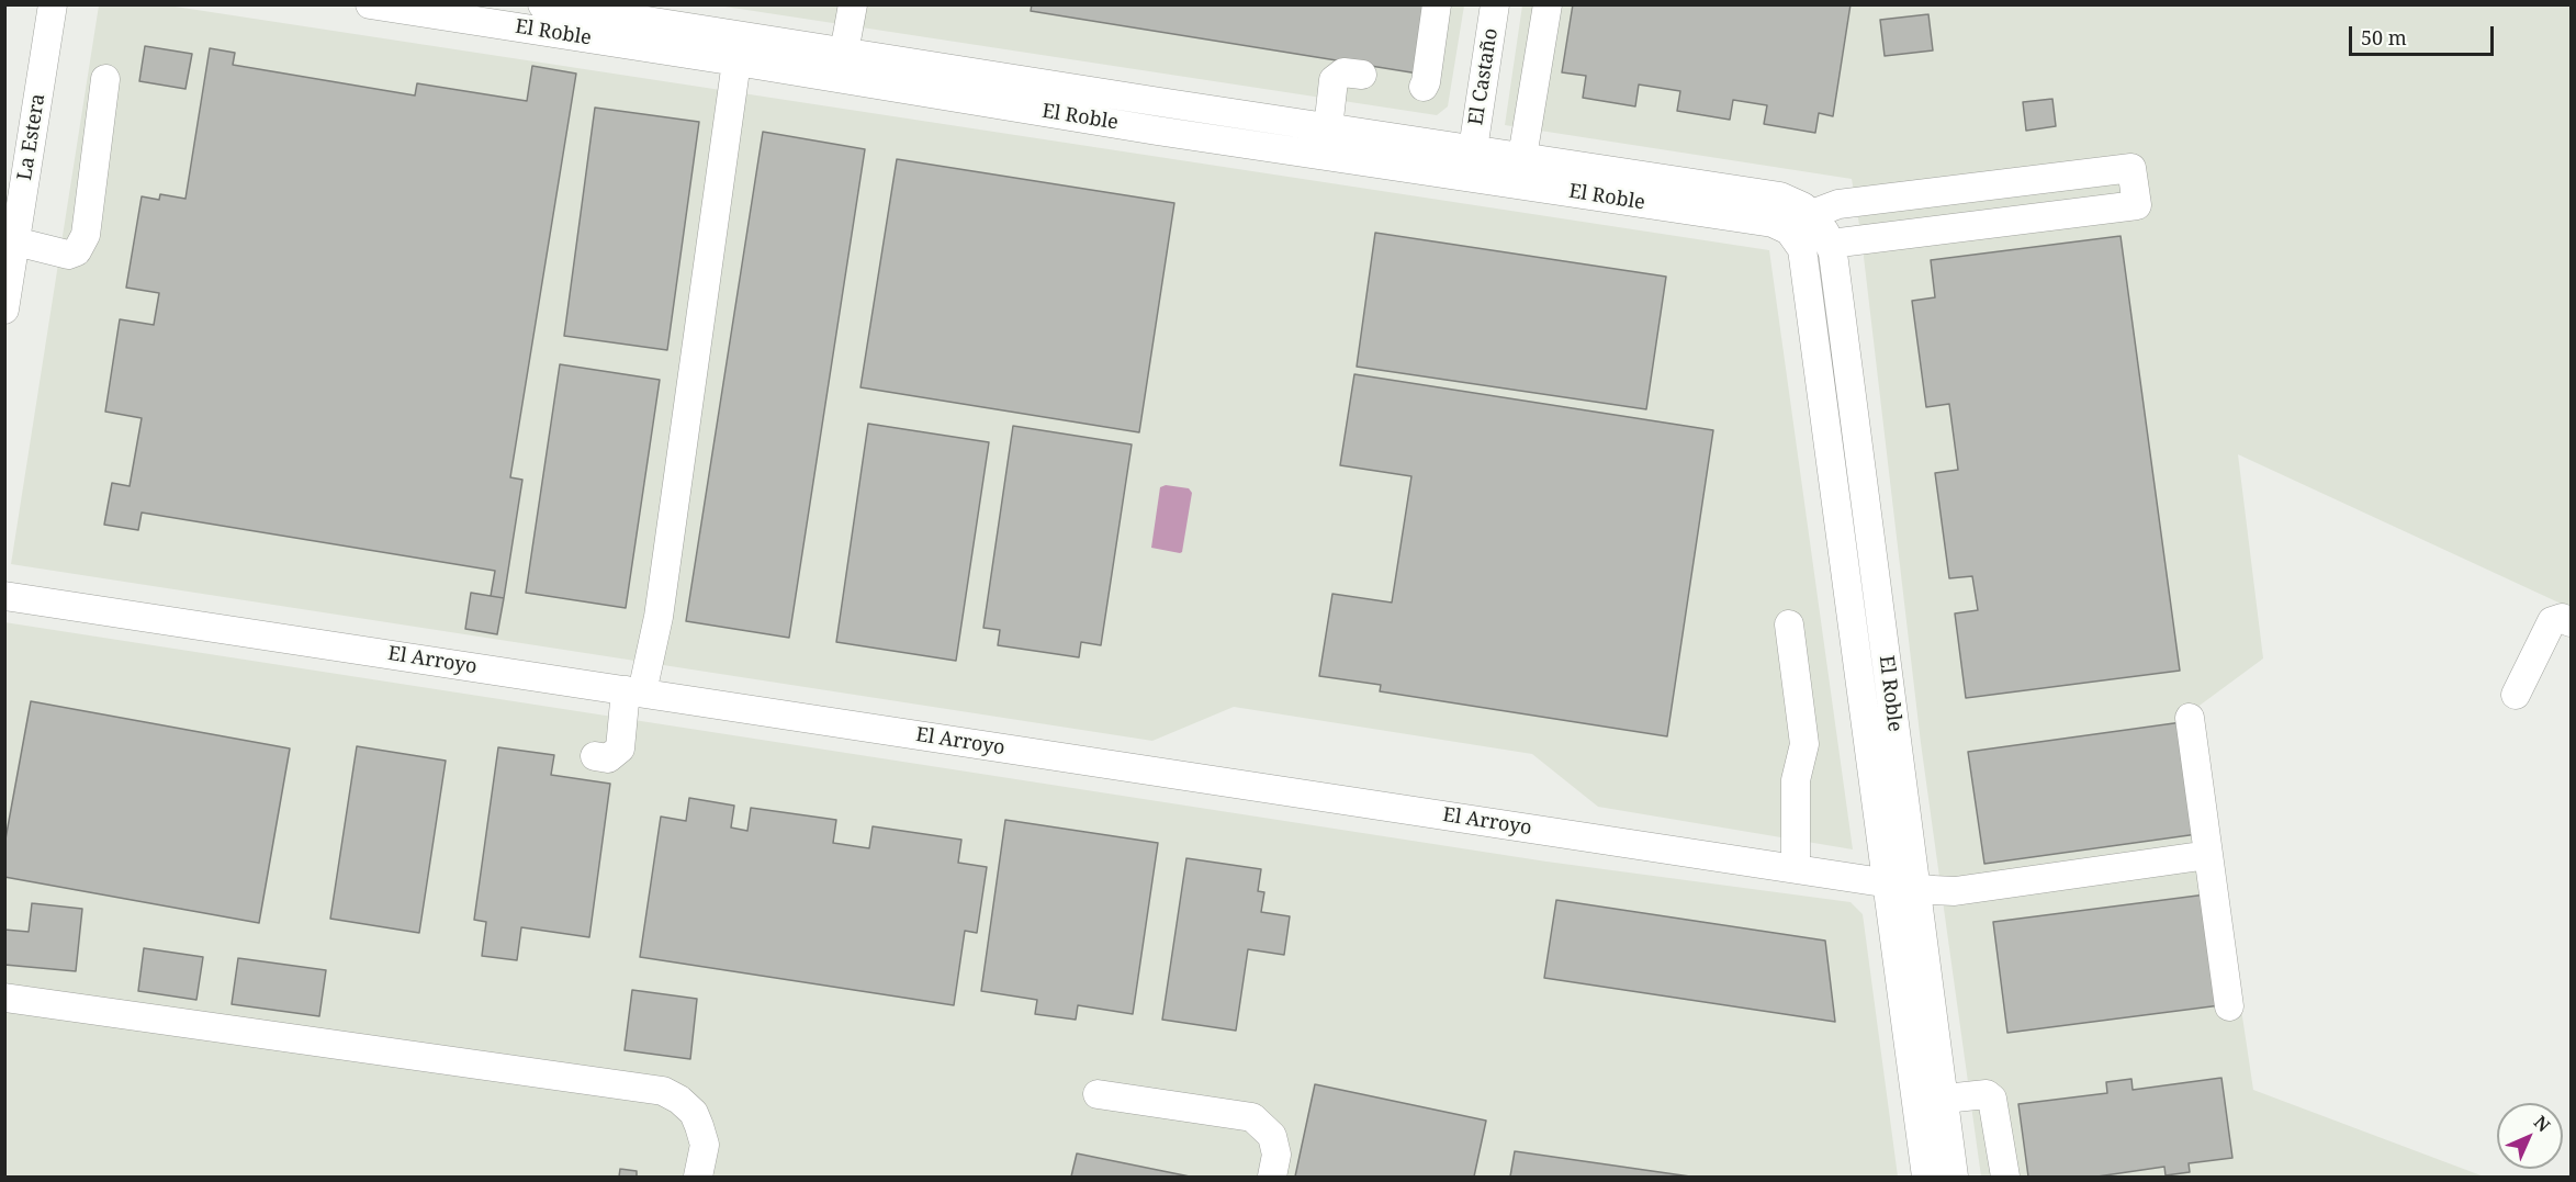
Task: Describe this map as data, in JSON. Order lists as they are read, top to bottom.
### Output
{
  "streets": {
    "street": [
      "El Roble",
      "El Castaño",
      "La Estera",
      "El Arroyo"
    ]
  },
  "crossings": [
    ["El Roble", "El Castaño"],
    ["El Roble", "El Arroyo"]
  ],
  "scale_bar": "50 m",
  "north": "top right"
}
